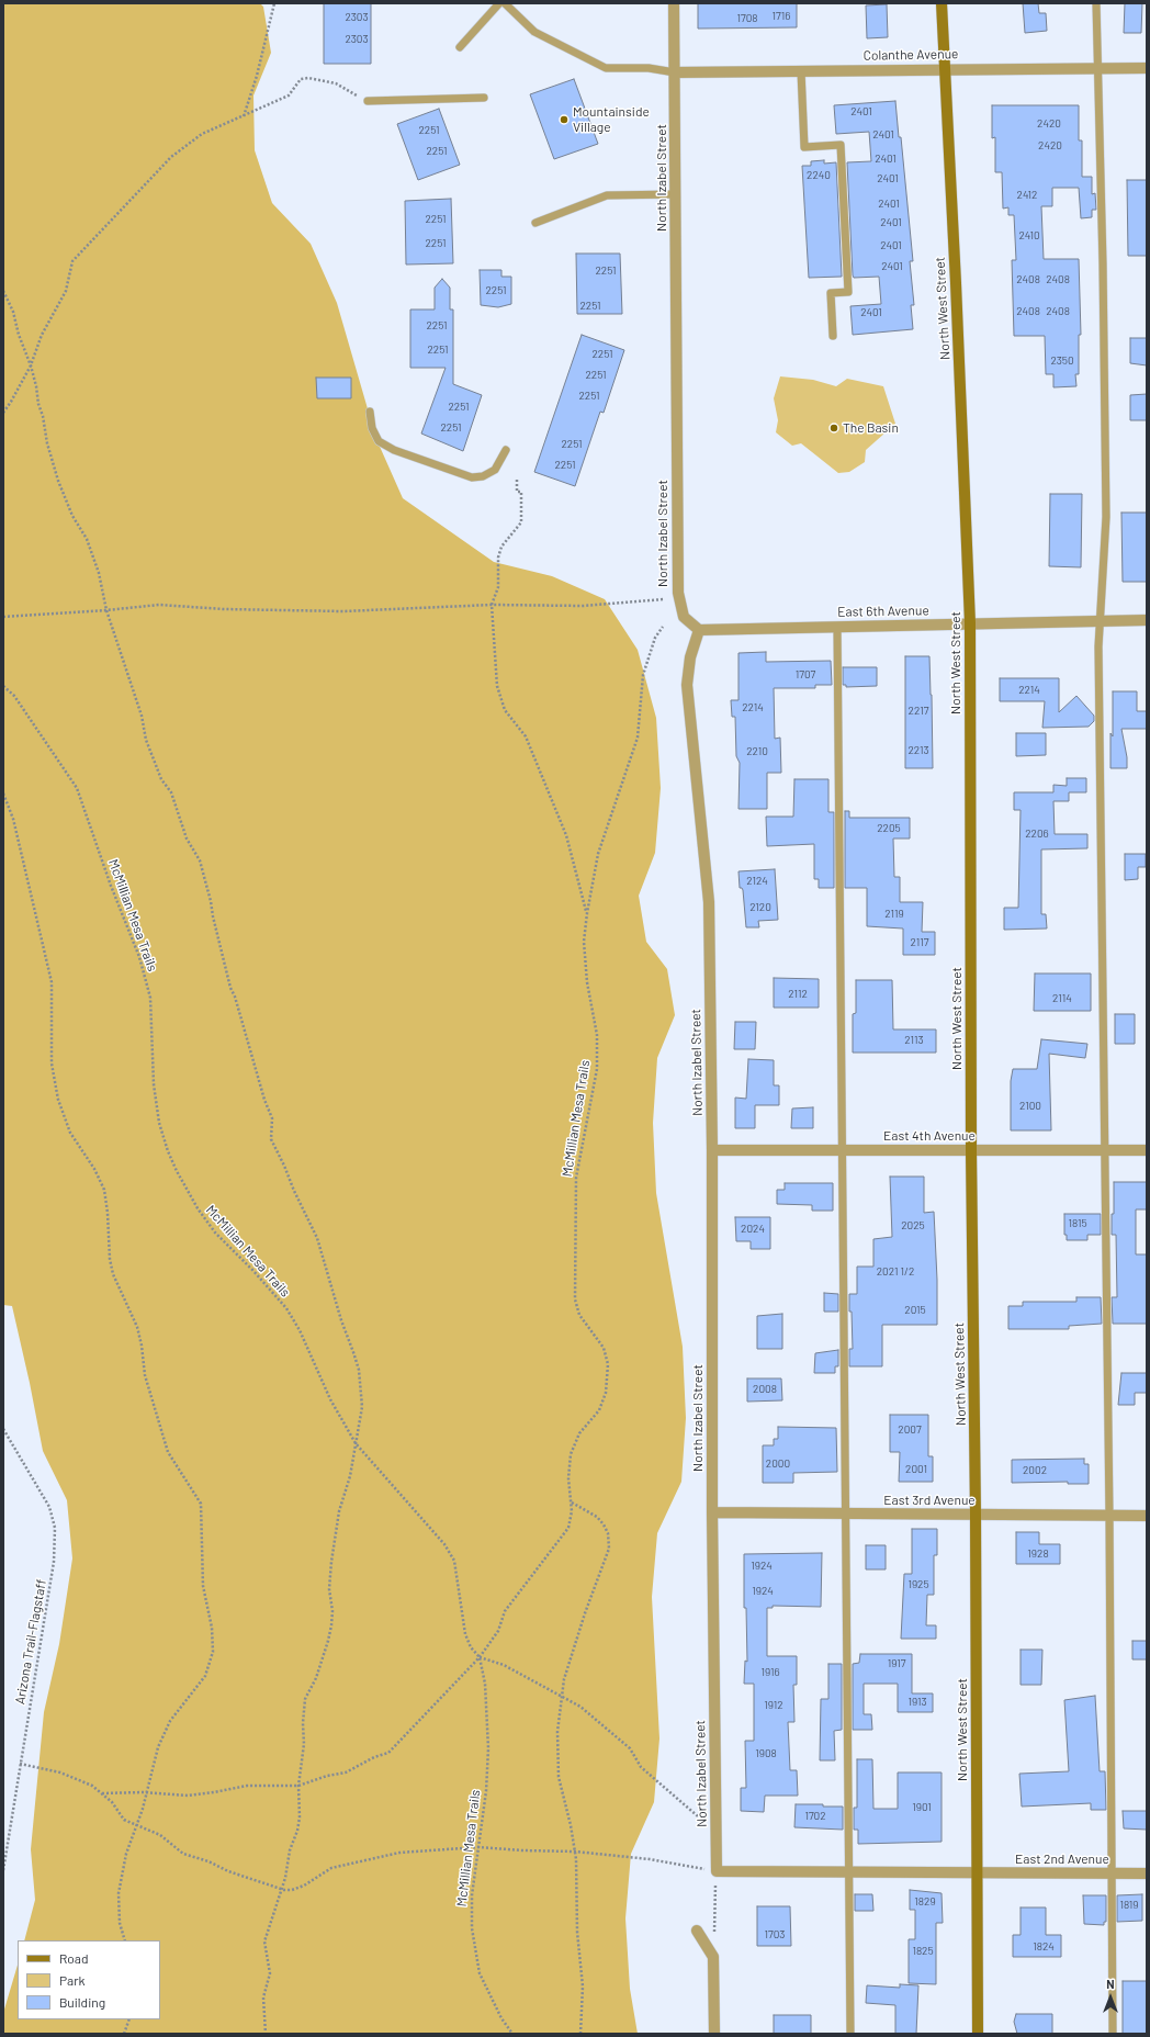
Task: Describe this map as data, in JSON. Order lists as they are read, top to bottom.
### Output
{
  "streets": {
    "street": [
      "Colanthe Avenue",
      "North Izabel Street",
      "North West Street",
      "East 6th Avenue",
      "East 4th Avenue",
      "East 3rd Avenue",
      "East 2nd Avenue"
    ],
    "path": ["McMillian Mesa Trails", "Arizona Trail-Flagstaff"]
  },
  "crossings": [
    ["Colanthe Avenue", "North Izabel Street"],
    ["Colanthe Avenue", "North West Street"],
    ["North Izabel Street", "East 6th Avenue"],
    ["North Izabel Street", "East 4th Avenue"],
    ["North Izabel Street", "East 3rd Avenue"],
    ["North West Street", "East 6th Avenue"],
    ["North West Street", "East 4th Avenue"],
    ["North West Street", "East 3rd Avenue"],
    ["North West Street", "East 2nd Avenue"]
  ],
  "places": ["Mountainside Village", "The Basin"],
  "house_numbers": [
    "1716",
    "2303",
    "1708",
    "2303",
    "2401",
    "2420",
    "2251",
    "2401",
    "2420",
    "2251",
    "2401",
    "2240",
    "2401",
    "2412",
    "2401",
    "2251",
    "2401",
    "2410",
    "2251",
    "2401",
    "2401",
    "2251",
    "2408",
    "2408",
    "2251",
    "2251",
    "2408",
    "2408",
    "2401",
    "2251",
    "2251",
    "2251",
    "2350",
    "2251",
    "2251",
    "2251",
    "2251",
    "2251",
    "2251",
    "1707",
    "2214",
    "2214",
    "2217",
    "2213",
    "2210",
    "2205",
    "2206",
    "2124",
    "2120",
    "2119",
    "2117",
    "2112",
    "2114",
    "2113",
    "2100",
    "1815",
    "2025",
    "2024",
    "2021 1/2",
    "2015",
    "2008",
    "2007",
    "2000",
    "2001",
    "2002",
    "1928",
    "1924",
    "1925",
    "1924",
    "1917",
    "1916",
    "1913",
    "1912",
    "1908",
    "1901",
    "1702",
    "1829",
    "1819",
    "1703",
    "1824",
    "1825"
  ],
  "legend": ["Road", "Park", "Building"],
  "north": "top"
}
